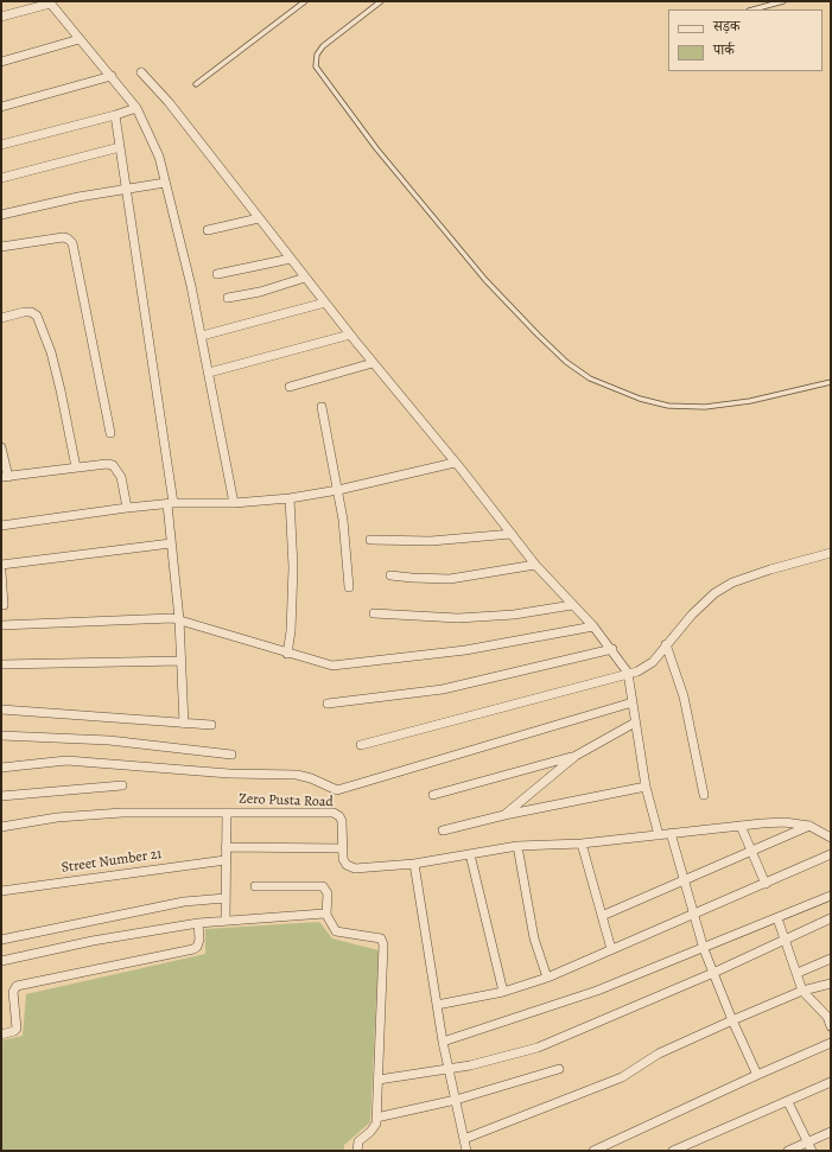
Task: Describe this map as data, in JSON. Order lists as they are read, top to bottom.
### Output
{
  "streets": {
    "street": ["Zero Pusta Road", "Street Number 21"]
  },
  "legend": ["सड़क", "पार्क"]
}
